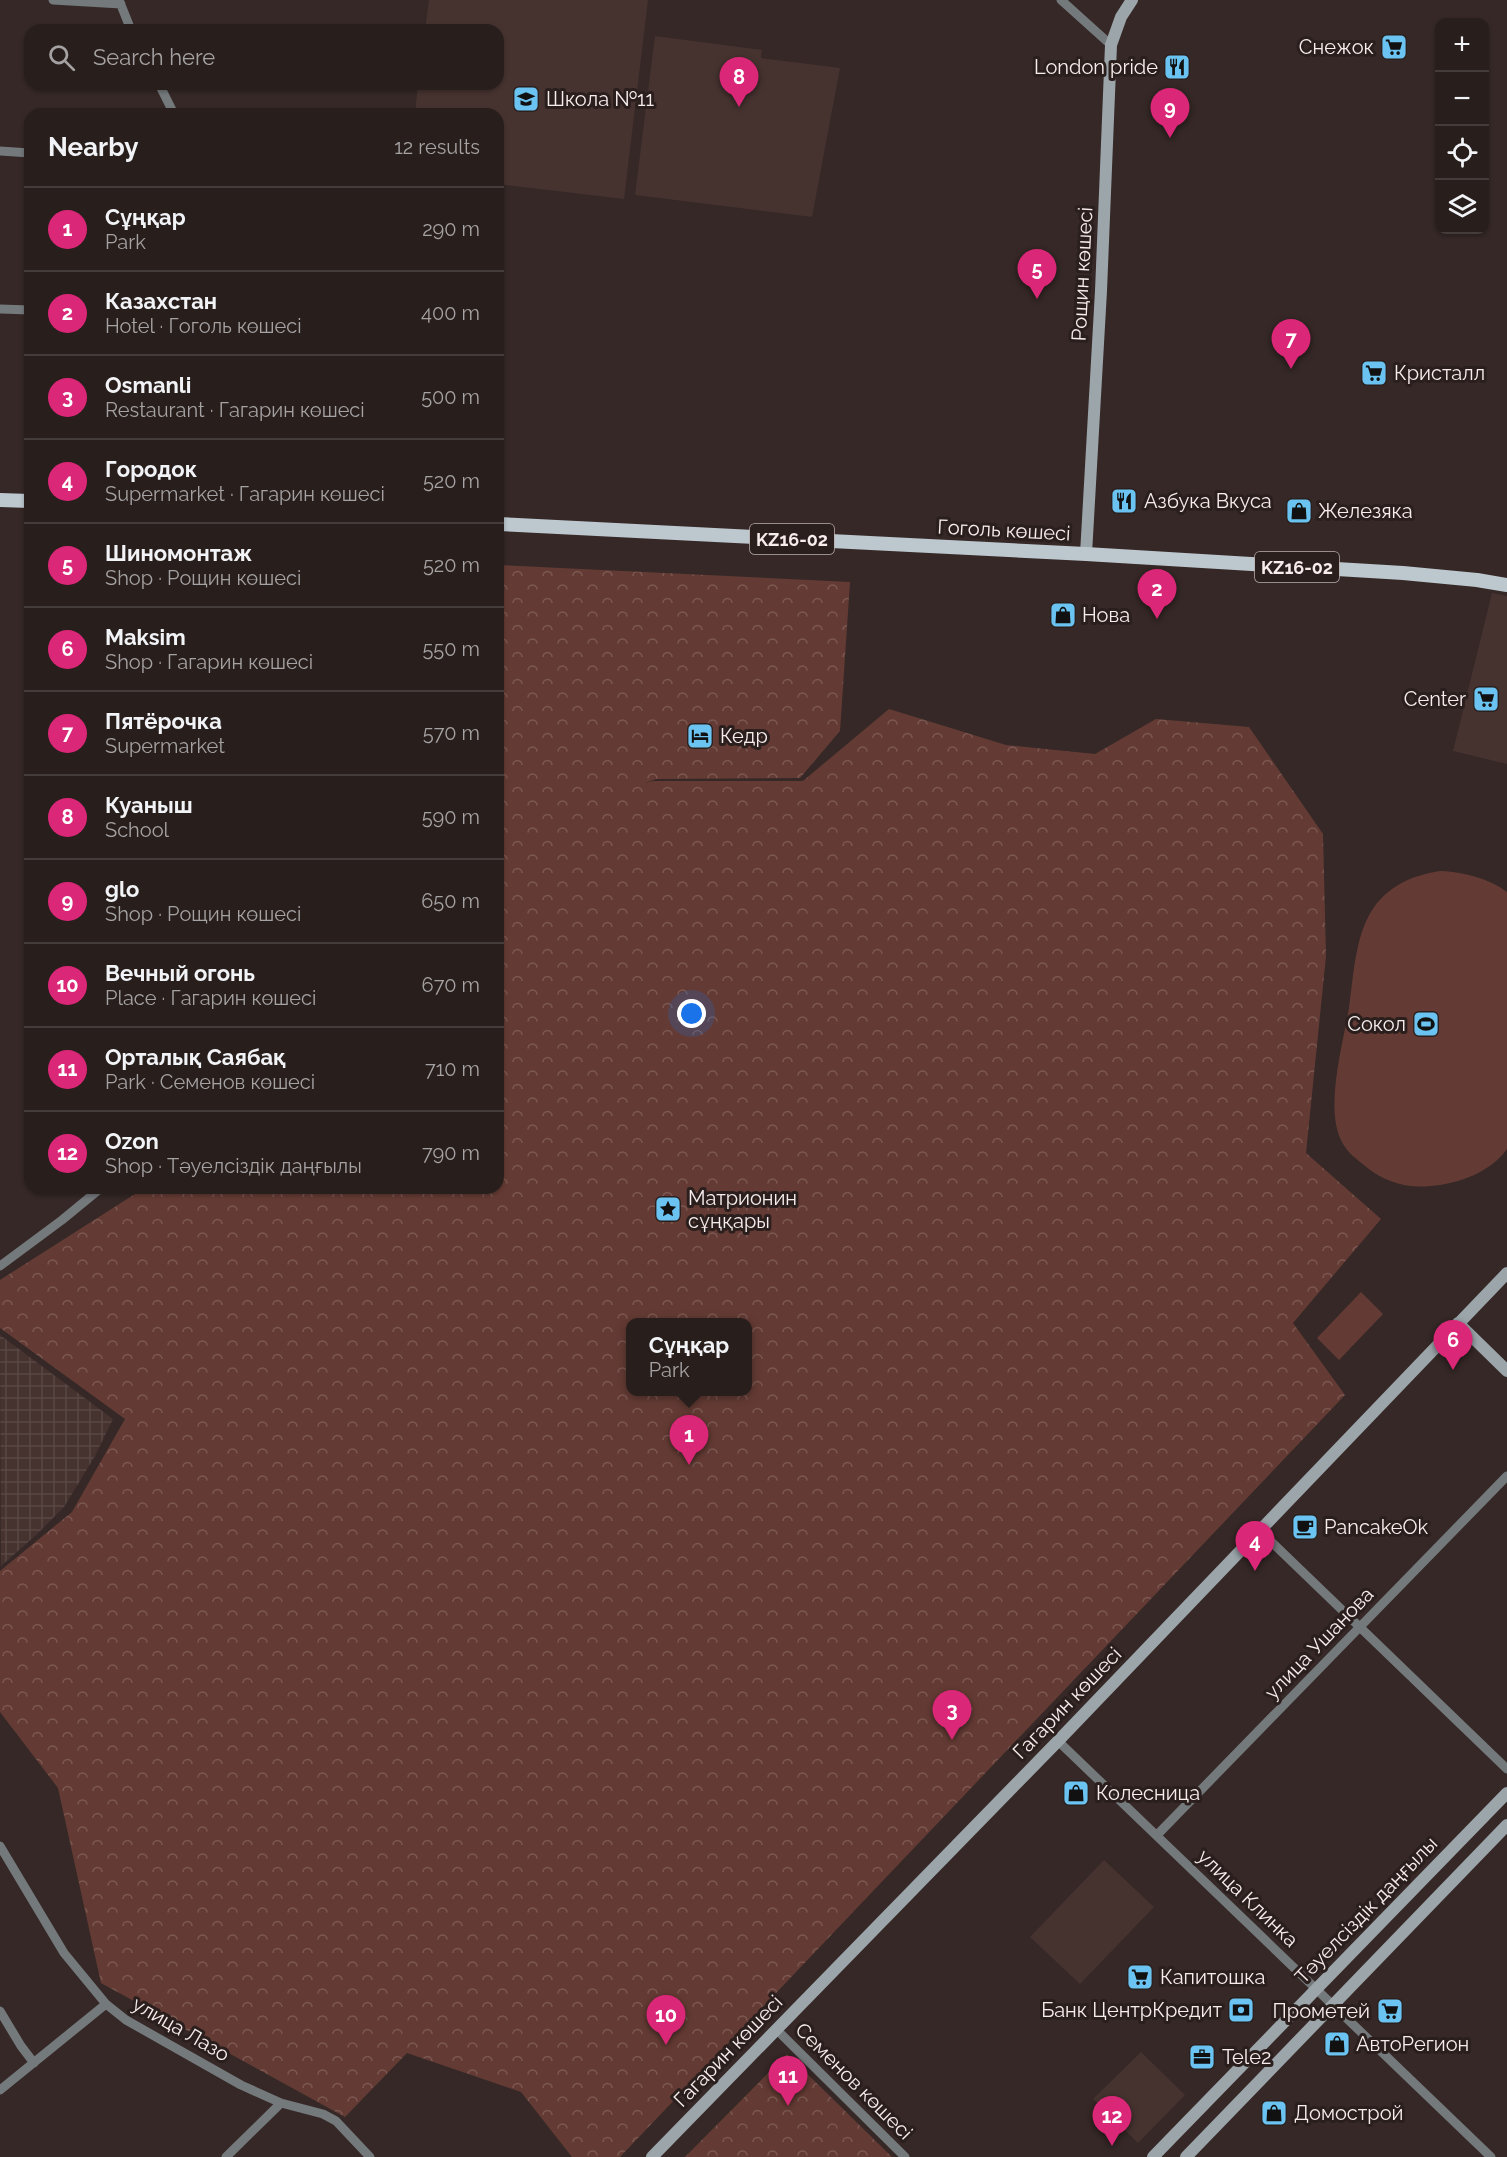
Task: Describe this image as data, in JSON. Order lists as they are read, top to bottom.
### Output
{
  "streets": {
    "main road": ["Гоголь көшесі", "KZ16-02"],
    "street": [
      "Рощин көшесі",
      "улица Ушанова",
      "Гагарин көшесі",
      "улица Клинка",
      "Тәуелсіздік даңғылы",
      "улица Лазо",
      "Семенов көшесі"
    ]
  },
  "crossings": [
    ["Рощин көшесі", "Гоголь көшесі"],
    ["улица Ушанова", "улица Клинка"],
    ["Гагарин көшесі", "улица Клинка"],
    ["Гагарин көшесі", "Семенов көшесі"],
    ["улица Клинка", "Тәуелсіздік даңғылы"]
  ],
  "places": {
    "supermarket": [
      "Снежок",
      "Кристалл",
      "Center",
      "Капитошка",
      "Прометей"
    ],
    "restaurant": ["London pride", "Азбука Вкуса"],
    "school or university": ["Школа №11"],
    "shop": [
      "Железяка",
      "Нова",
      "Колесница",
      "АвтоРегион",
      "Домострой"
    ],
    "hotel": ["Кедр"],
    "sports": ["Сокол"],
    "place": ["Матрионин сұңқары"],
    "cafe": ["PancakeOk"],
    "bank": ["Банк ЦентрКредит"],
    "office": ["Tele2"]
  },
  "page": {
    "map_buttons": ["+", "−"],
    "search": "Search here",
    "pins": [
      "8",
      "9",
      "5",
      "7",
      "2",
      "6",
      "1",
      "4",
      "3",
      "10",
      "11",
      "12"
    ],
    "heading": ["Nearby", "12 results"],
    "list": [
      {
        "mark": "1",
        "name": "Сұңқар",
        "note": "Park",
        "value": "290 m"
      },
      {
        "mark": "2",
        "name": "Казахстан",
        "note": "Hotel · Гоголь көшесі",
        "value": "400 m"
      },
      {
        "mark": "3",
        "name": "Osmanli",
        "note": "Restaurant · Гагарин көшесі",
        "value": "500 m"
      },
      {
        "mark": "4",
        "name": "Городок",
        "note": "Supermarket · Гагарин көшесі",
        "value": "520 m"
      },
      {
        "mark": "5",
        "name": "Шиномонтаж",
        "note": "Shop · Рощин көшесі",
        "value": "520 m"
      },
      {
        "mark": "6",
        "name": "Maksim",
        "note": "Shop · Гагарин көшесі",
        "value": "550 m"
      },
      {
        "mark": "7",
        "name": "Пятёрочка",
        "note": "Supermarket",
        "value": "570 m"
      },
      {
        "mark": "8",
        "name": "Куаныш",
        "note": "School",
        "value": "590 m"
      },
      {
        "mark": "9",
        "name": "glo",
        "note": "Shop · Рощин көшесі",
        "value": "650 m"
      },
      {
        "mark": "10",
        "name": "Вечный огонь",
        "note": "Place · Гагарин көшесі",
        "value": "670 m"
      },
      {
        "mark": "11",
        "name": "Орталық Саябақ",
        "note": "Park · Семенов көшесі",
        "value": "710 m"
      },
      {
        "mark": "12",
        "name": "Ozon",
        "note": "Shop · Тәуелсіздік даңғылы",
        "value": "790 m"
      }
    ],
    "popup": ["Сұңқар", "Park"]
  }
}
